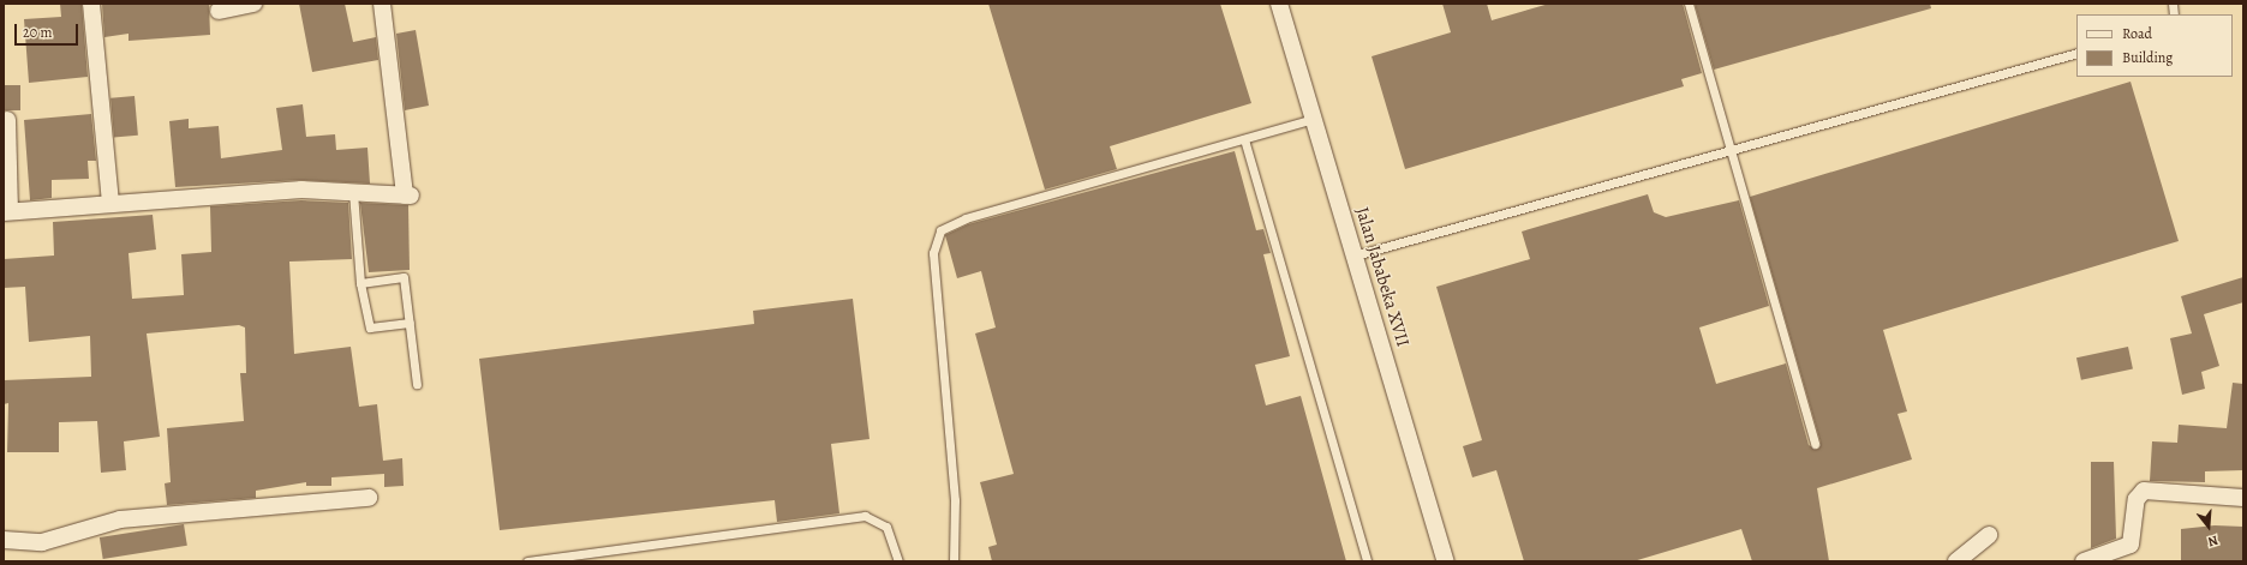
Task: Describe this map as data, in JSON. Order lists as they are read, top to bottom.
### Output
{
  "streets": {
    "street": ["Jalan Jababeka XVII"]
  },
  "legend": ["Road", "Building"],
  "scale_bar": "20 m",
  "north": "bottom"
}
